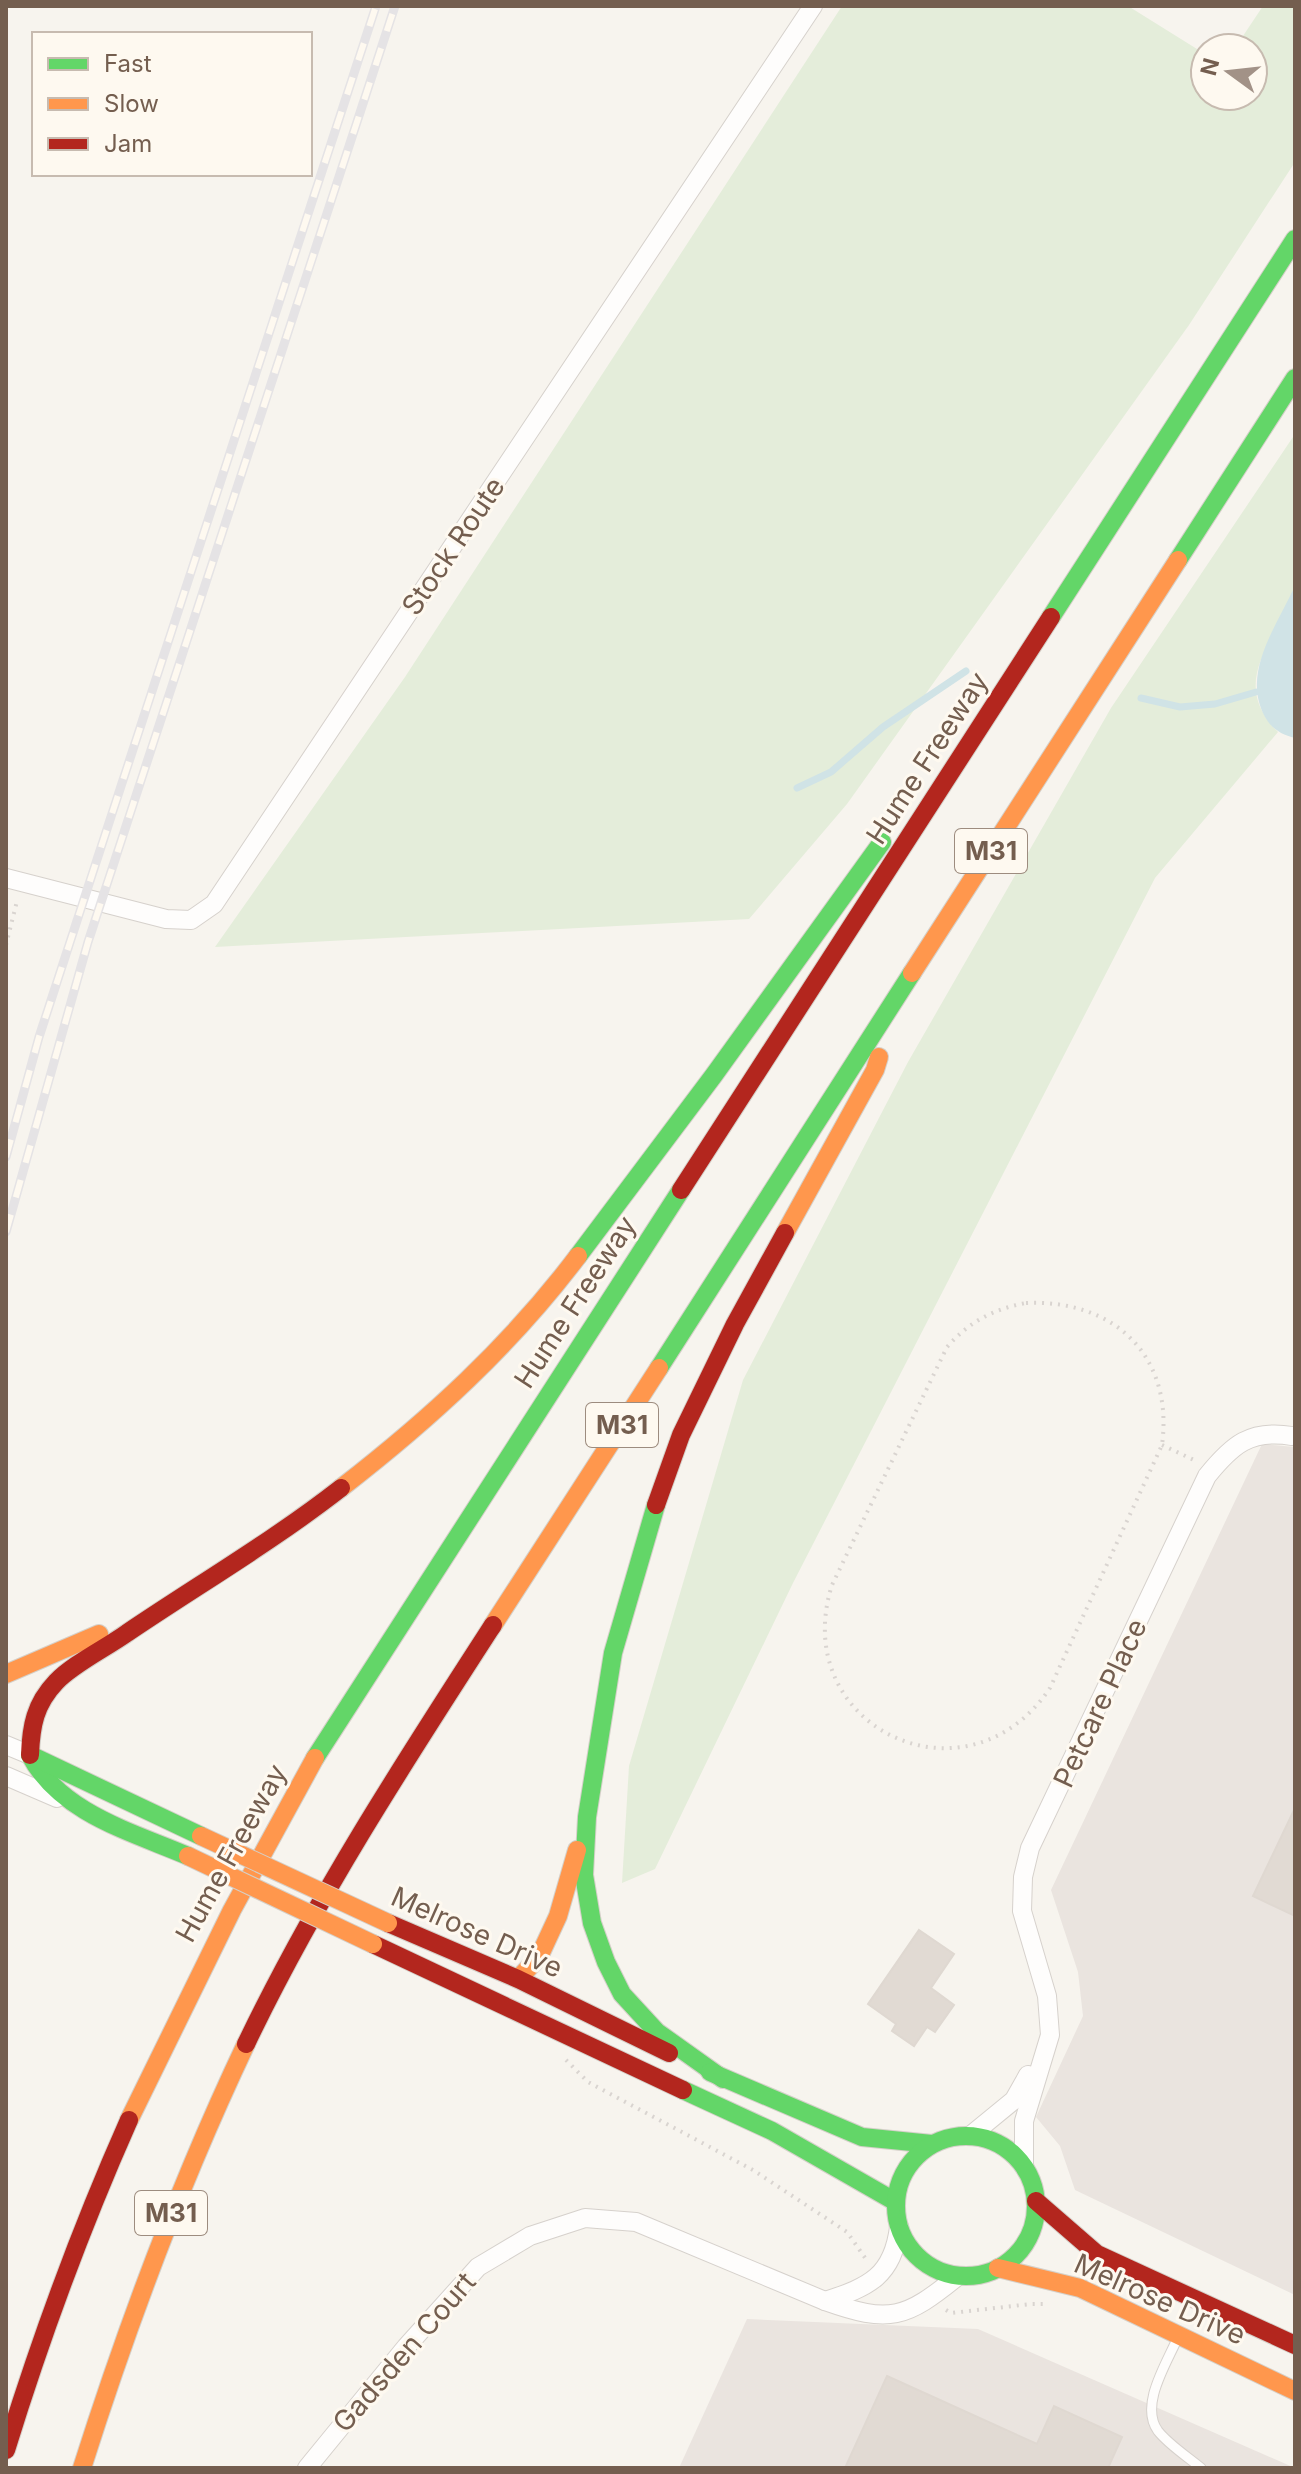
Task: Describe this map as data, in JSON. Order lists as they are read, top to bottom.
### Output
{
  "streets": {
    "main road": ["Hume Freeway", "M31", "Melrose Drive"],
    "street": ["Stock Route", "Petcare Place", "Gadsden Court"]
  },
  "crossings": [
    ["Petcare Place", "Melrose Drive"],
    ["Petcare Place", "Gadsden Court"],
    ["Melrose Drive", "Gadsden Court"]
  ],
  "legend": ["Fast", "Slow", "Jam"],
  "north": "left"
}
